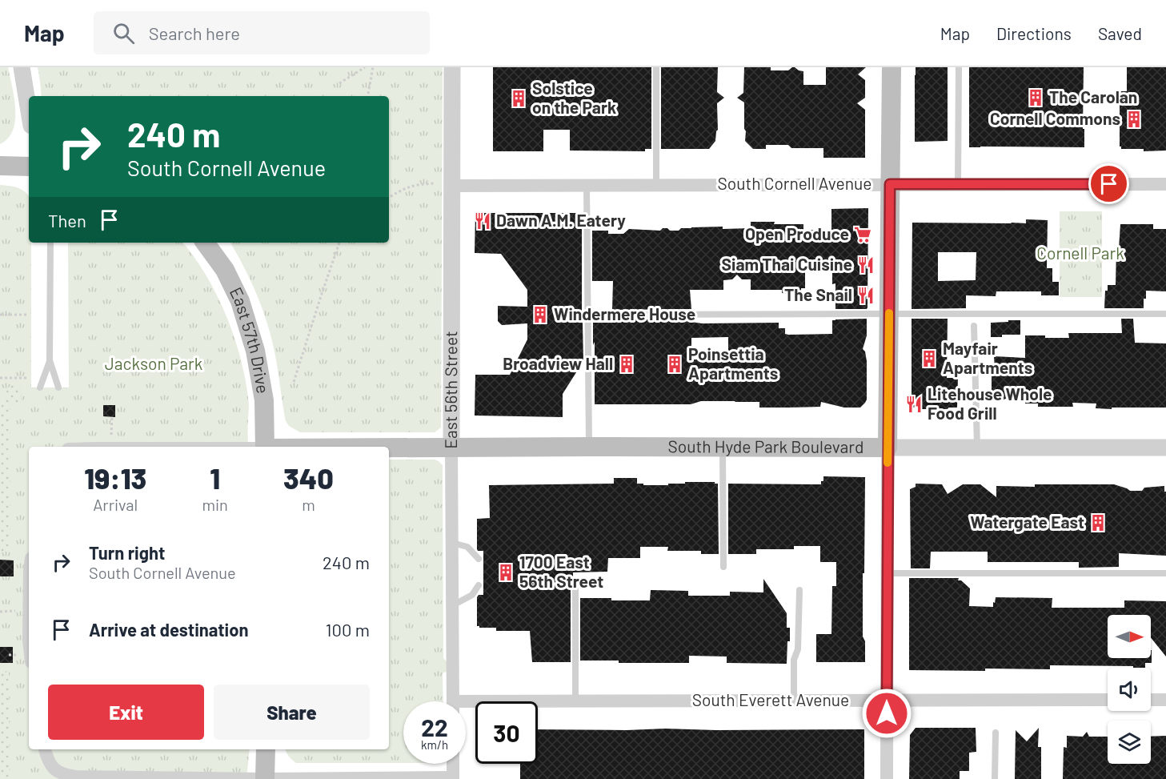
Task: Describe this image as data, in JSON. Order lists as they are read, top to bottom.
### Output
{
  "streets": {
    "main road": ["East 57th Drive", "South Hyde Park Boulevard"],
    "street": ["South Cornell Avenue", "East 56th Street", "South Everett Avenue"]
  },
  "crossings": [
    ["South Cornell Avenue", "East 56th Street"],
    ["East 56th Street", "South Hyde Park Boulevard"]
  ],
  "parks": ["Cornell Park", "Jackson Park"],
  "places": {
    "building": [
      "The Carolan",
      "Solstice on the Park",
      "Cornell Commons",
      "Windermere House",
      "Mayfair Apartments",
      "Broadview Hall",
      "Poinsettia Apartments",
      "Watergate East",
      "1700 East 56th Street"
    ],
    "restaurant": [
      "Dawn A.M. Eatery",
      "Siam Thai Cuisine",
      "The Snail",
      "Litehouse Whole Food Grill"
    ],
    "supermarket": ["Open Produce"]
  },
  "north": "right",
  "page": {
    "header": "Map",
    "search": "Search here",
    "nav": ["Map", "Directions", "Saved"],
    "turn": ["240 m", "South Cornell Avenue"],
    "then": "Then",
    "eta": [
      "19:13",
      "Arrival",
      "1",
      "min",
      "340",
      "m"
    ],
    "list": [
      {
        "name": "Turn right",
        "note": "South Cornell Avenue",
        "value": "240 m"
      },
      {
        "name": "Arrive at destination",
        "value": "100 m"
      }
    ],
    "buttons": ["Exit", "Share"],
    "speed": "22 km/h",
    "limit": "30"
  }
}
